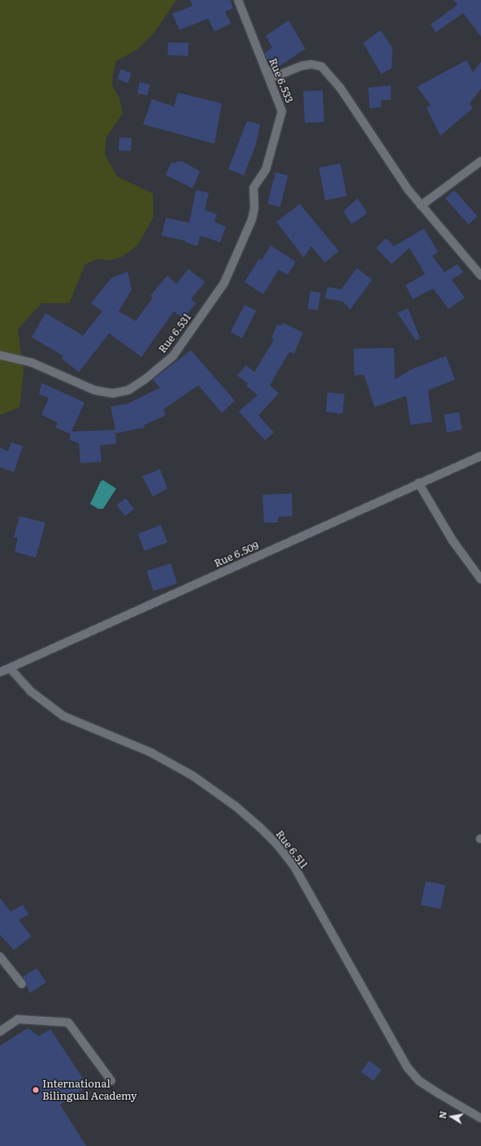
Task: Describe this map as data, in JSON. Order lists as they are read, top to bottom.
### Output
{
  "streets": {
    "street": [
      "Rue 6.533",
      "Rue 6.531",
      "Rue 6.509",
      "Rue 6.511"
    ]
  },
  "crossings": [
    ["Rue 6.533", "Rue 6.531"],
    ["Rue 6.509", "Rue 6.511"]
  ],
  "places": ["International Bilingual Academy"],
  "north": "left"
}
